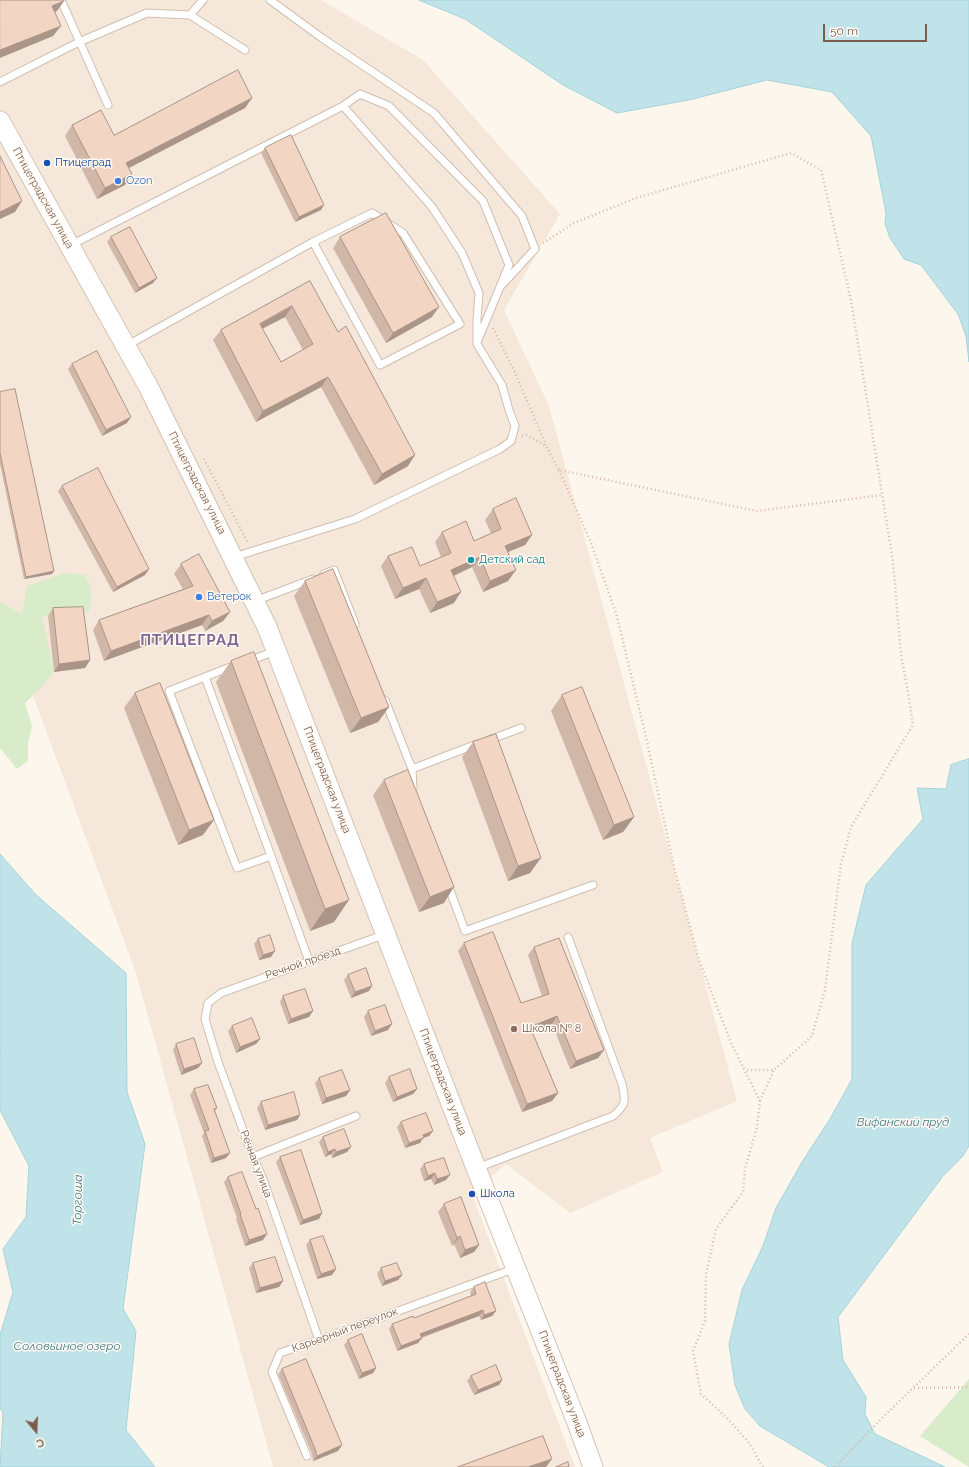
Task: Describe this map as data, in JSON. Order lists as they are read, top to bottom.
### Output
{
  "streets": {
    "street": ["Птицеградская улица"],
    "lane": ["Речной проезд", "Речная улица", "Карьерный переулок"]
  },
  "crossings": [
    ["Птицеградская улица", "Речной проезд"],
    ["Птицеградская улица", "Карьерный переулок"],
    ["Речной проезд", "Речная улица"],
    ["Речная улица", "Карьерный переулок"]
  ],
  "districts": ["ПТИЦЕГРАД"],
  "water": ["Вифанский пруд", "Торгоша", "Соловьиное озеро"],
  "places": [
    "Птицеград",
    "Ozon",
    "Детский сад",
    "Ветерок",
    "Школа № 8",
    "Школа"
  ],
  "scale_bar": "50 m",
  "north": "bottom"
}
